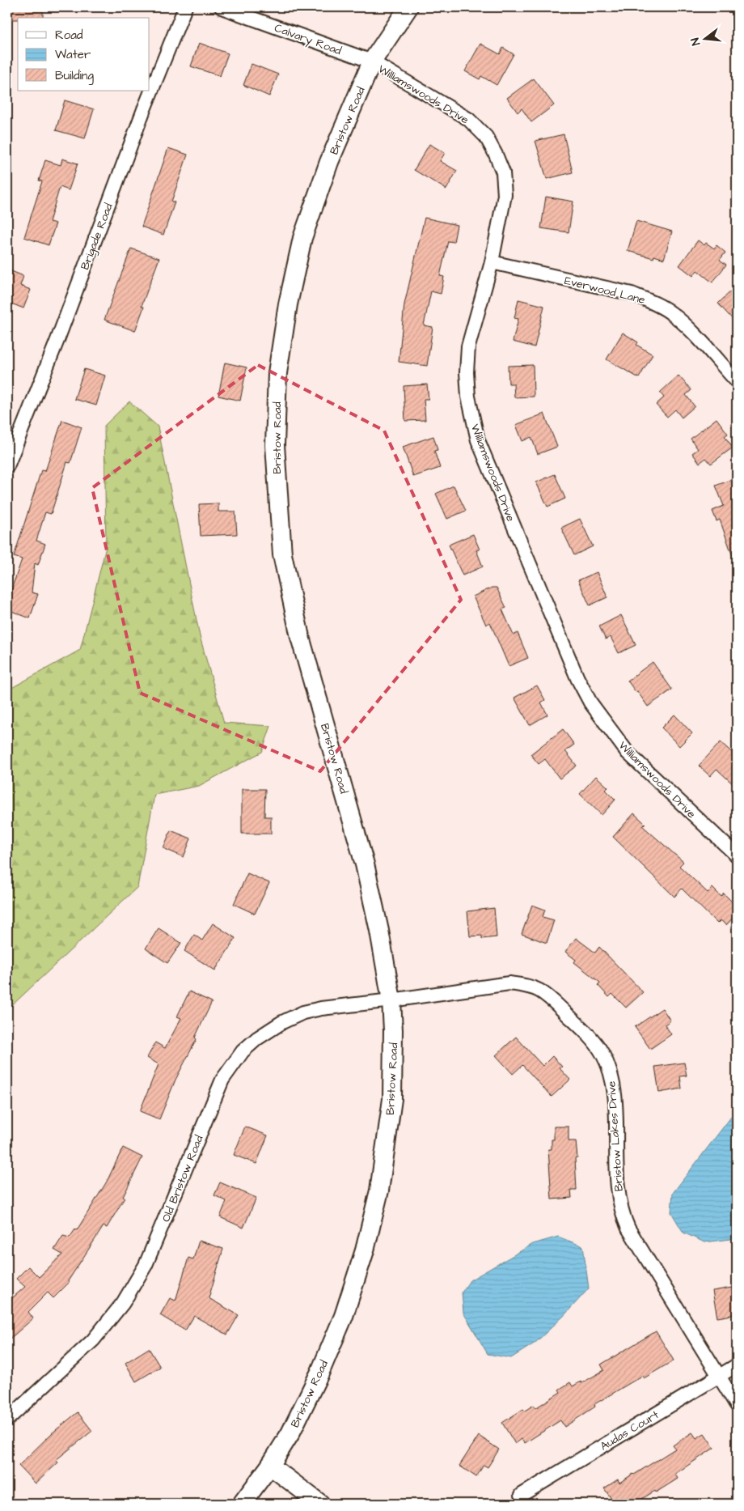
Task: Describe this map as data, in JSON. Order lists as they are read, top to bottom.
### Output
{
  "streets": {
    "main road": ["Bristow Road"],
    "street": [
      "Calvary Road",
      "Williamswoods Drive",
      "Brigade Road",
      "Everwood Lane",
      "Bristow Lakes Drive",
      "Old Bristow Road",
      "Audas Court"
    ]
  },
  "crossings": [
    ["Calvary Road", "Williamswoods Drive"],
    ["Calvary Road", "Bristow Road"],
    ["Williamswoods Drive", "Bristow Road"],
    ["Williamswoods Drive", "Everwood Lane"],
    ["Bristow Road", "Bristow Lakes Drive"],
    ["Bristow Road", "Old Bristow Road"],
    ["Bristow Lakes Drive", "Old Bristow Road"],
    ["Bristow Lakes Drive", "Audas Court"]
  ],
  "legend": ["Road", "Water", "Building"],
  "north": "left"
}
